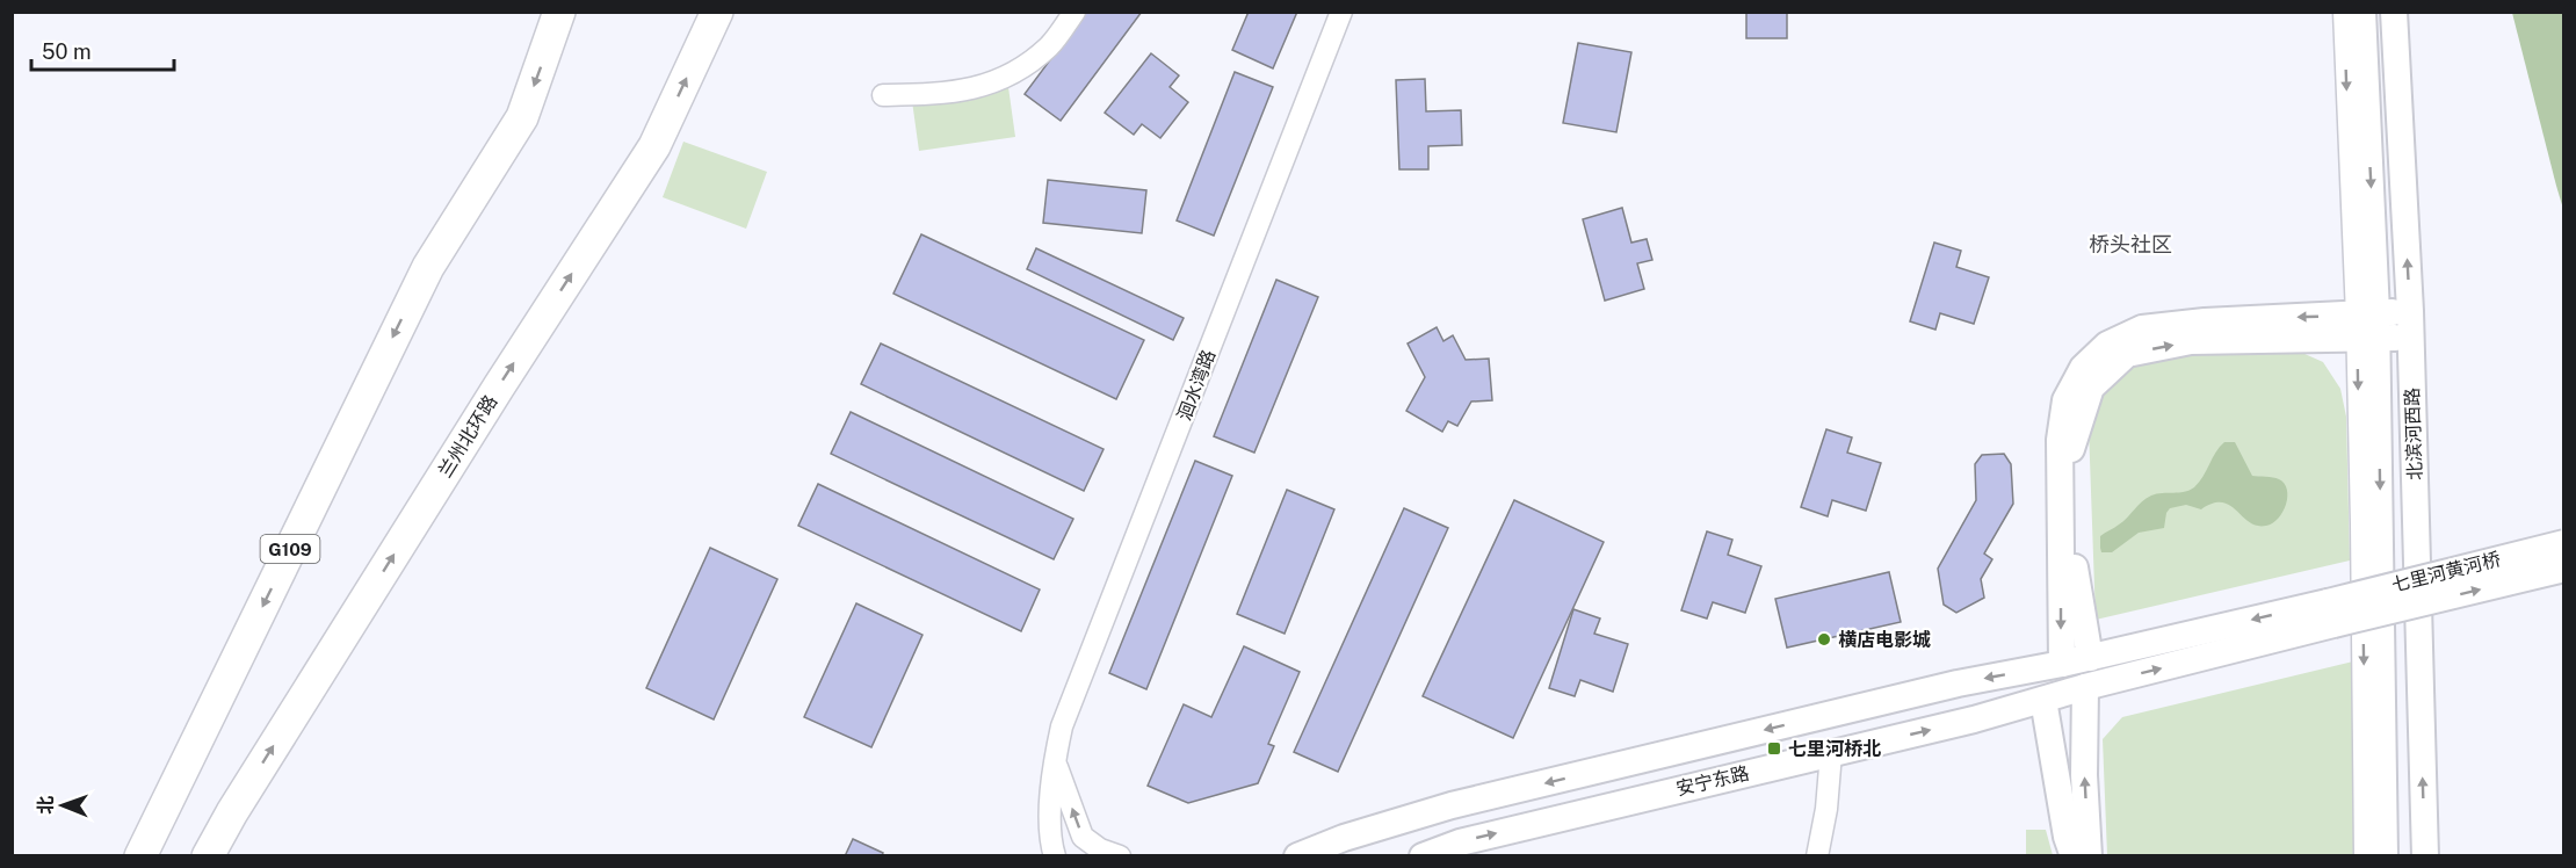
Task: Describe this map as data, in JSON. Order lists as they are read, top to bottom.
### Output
{
  "streets": {
    "highway": ["兰州北环路", "G109"],
    "main road": ["北滨河西路", "七里河黄河桥", "安宁东路"],
    "street": ["洄水湾路"]
  },
  "crossings": [
    ["七里河黄河桥", "安宁东路"]
  ],
  "districts": ["桥头社区"],
  "places": {
    "other": ["横店电影城"],
    "transit": ["七里河桥北"]
  },
  "scale_bar": "50 m",
  "north": "left"
}
